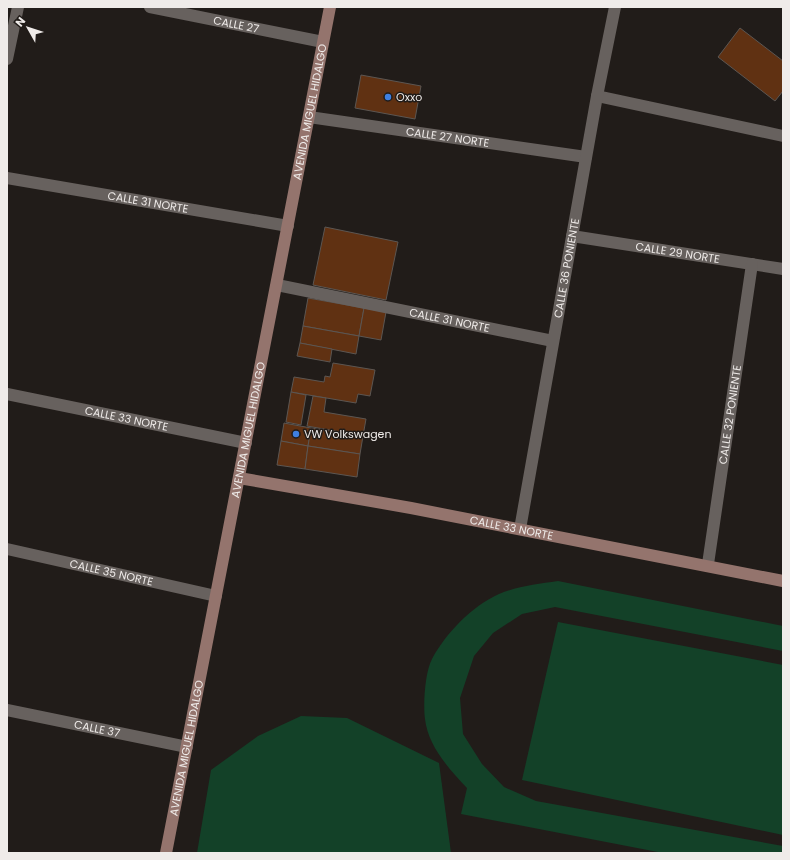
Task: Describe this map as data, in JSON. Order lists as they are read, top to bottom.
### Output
{
  "streets": {
    "main road": ["AVENIDA MIGUEL HIDALGO", "CALLE 33 NORTE"],
    "street": [
      "CALLE 27",
      "CALLE 27 NORTE",
      "CALLE 31 NORTE",
      "CALLE 29 NORTE",
      "CALLE 36 PONIENTE",
      "CALLE 32 PONIENTE",
      "CALLE 35 NORTE",
      "CALLE 37"
    ]
  },
  "crossings": [
    ["CALLE 27", "AVENIDA MIGUEL HIDALGO"],
    ["AVENIDA MIGUEL HIDALGO", "CALLE 27 NORTE"],
    ["AVENIDA MIGUEL HIDALGO", "CALLE 31 NORTE"],
    ["AVENIDA MIGUEL HIDALGO", "CALLE 33 NORTE"],
    ["AVENIDA MIGUEL HIDALGO", "CALLE 35 NORTE"],
    ["AVENIDA MIGUEL HIDALGO", "CALLE 37"],
    ["CALLE 27 NORTE", "CALLE 36 PONIENTE"],
    ["CALLE 31 NORTE", "CALLE 36 PONIENTE"],
    ["CALLE 29 NORTE", "CALLE 36 PONIENTE"],
    ["CALLE 29 NORTE", "CALLE 32 PONIENTE"],
    ["CALLE 36 PONIENTE", "CALLE 33 NORTE"],
    ["CALLE 32 PONIENTE", "CALLE 33 NORTE"]
  ],
  "places": ["Oxxo", "VW Volkswagen"],
  "north": "top left"
}
